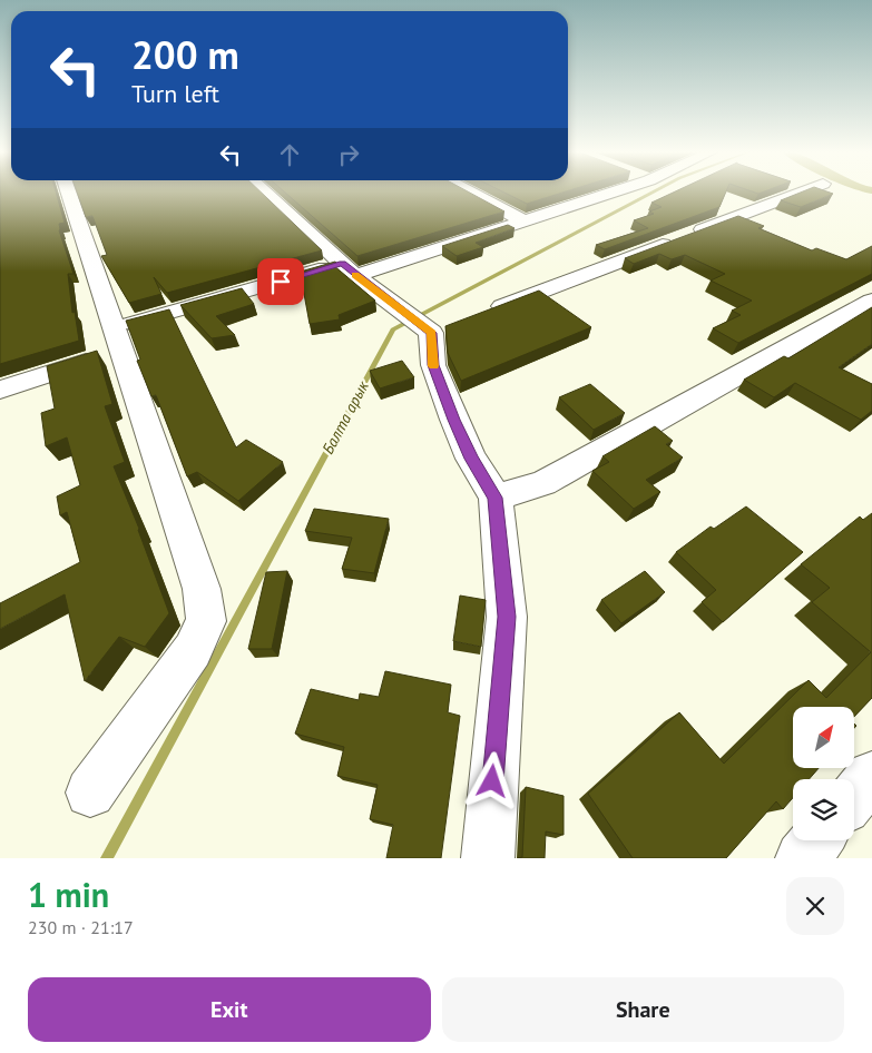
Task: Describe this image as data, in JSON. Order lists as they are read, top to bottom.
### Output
{
  "water": ["Балта арык"],
  "north": "top right",
  "page": {
    "turn": ["200 m", "Turn left"],
    "heading": ["1 min", "230 m · 21:17"],
    "buttons": ["Exit", "Share"]
  }
}
